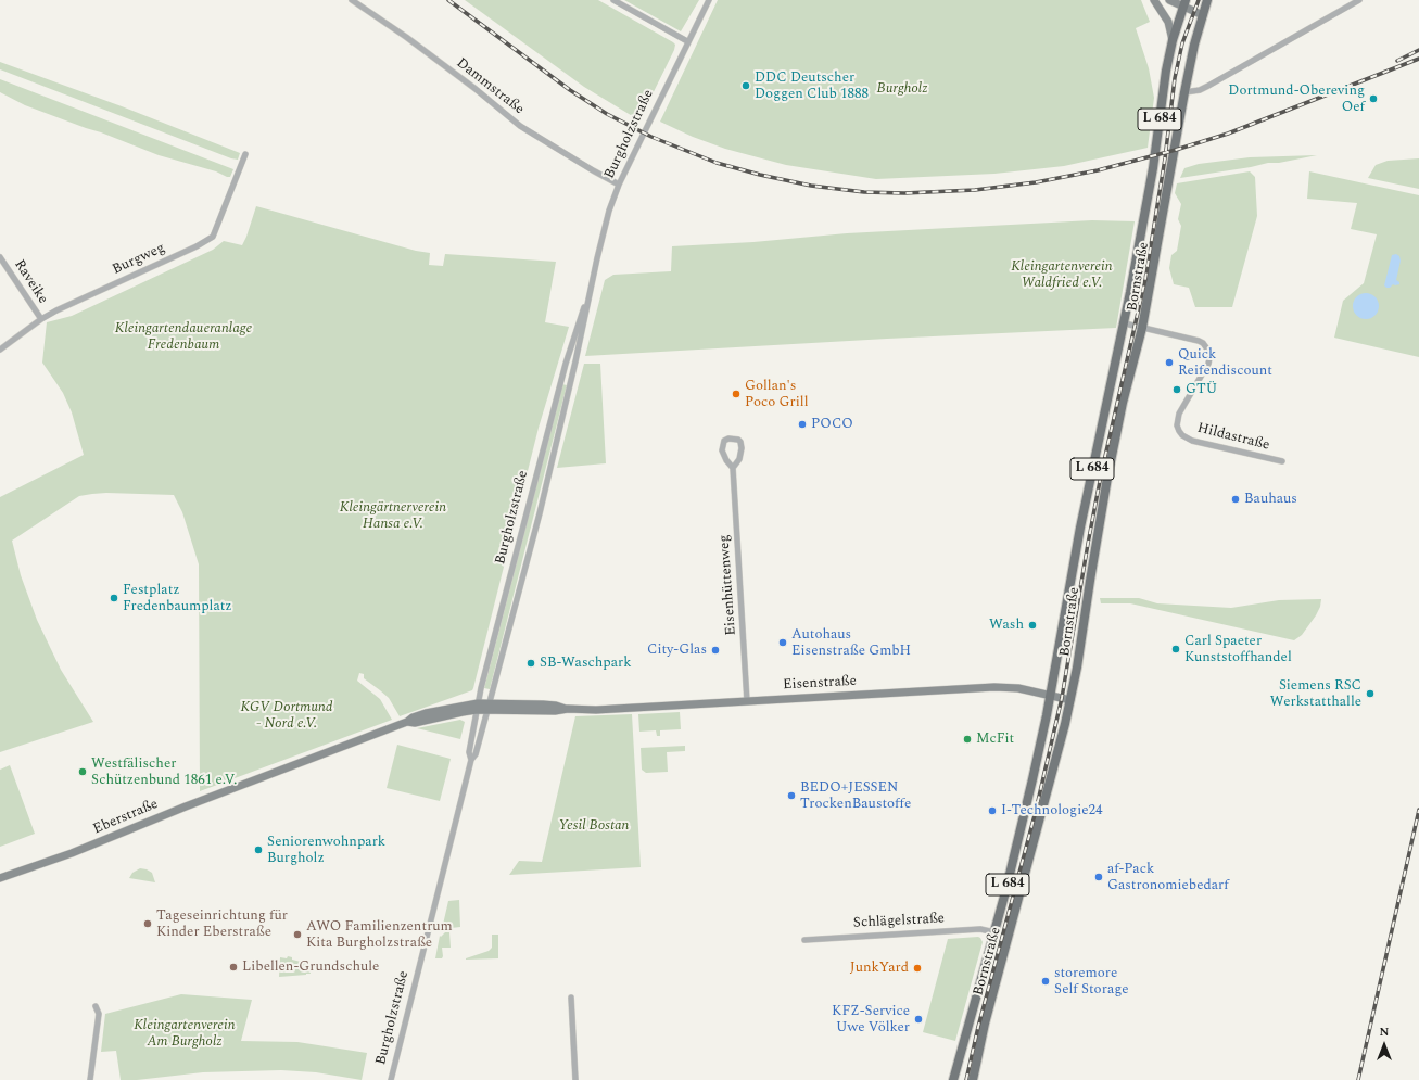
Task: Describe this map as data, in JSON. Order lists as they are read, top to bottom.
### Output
{
  "streets": {
    "main road": ["L 684", "Bornstraße"],
    "street": [
      "Dammstraße",
      "Burgholzstraße",
      "Burgweg",
      "Raveike",
      "Hildastraße",
      "Eisenhüttenweg",
      "Eisenstraße",
      "Eberstraße",
      "Schlägelstraße"
    ]
  },
  "crossings": [
    ["Dammstraße", "Burgholzstraße"],
    ["L 684", "Bornstraße"],
    ["Burgholzstraße", "Eisenstraße"],
    ["Burgholzstraße", "Eberstraße"],
    ["Burgweg", "Raveike"],
    ["Bornstraße", "Hildastraße"],
    ["Bornstraße", "Eisenstraße"],
    ["Bornstraße", "Schlägelstraße"],
    ["Eisenhüttenweg", "Eisenstraße"],
    ["Eisenstraße", "Eberstraße"]
  ],
  "parks": [
    "Burgholz",
    "Kleingartenverein Waldfried e.V.",
    "Kleingartendaueranlage Fredenbaum",
    "Kleingärtnerverein Hansa e.V.",
    "KGV Dortmund - Nord e.V.",
    "Yesil Bostan",
    "Kleingartenverein Am Burgholz"
  ],
  "places": [
    "DDC Deutscher Doggen Club 1888",
    "Dortmund-Obereving Oef",
    "Quick Reifendiscount",
    "GTÜ",
    "Gollan's Poco Grill",
    "POCO",
    "Bauhaus",
    "Festplatz Fredenbaumplatz",
    "Wash",
    "Autohaus Eisenstraße GmbH",
    "Carl Spaeter Kunststoffhandel",
    "City-Glas",
    "SB-Waschpark",
    "Siemens RSC Werkstatthalle",
    "McFit",
    "Westfälischer Schützenbund 1861 e.V.",
    "BEDO+JESSEN TrockenBaustoffe",
    "I-Technologie24",
    "Seniorenwohnpark Burgholz",
    "af-Pack Gastronomiebedarf",
    "Tageseinrichtung für Kinder Eberstraße",
    "AWO Familienzentrum Kita Burgholzstraße",
    "Libellen-Grundschule",
    "JunkYard",
    "storemore Self Storage",
    "KFZ-Service Uwe Völker"
  ],
  "north": "top"
}
